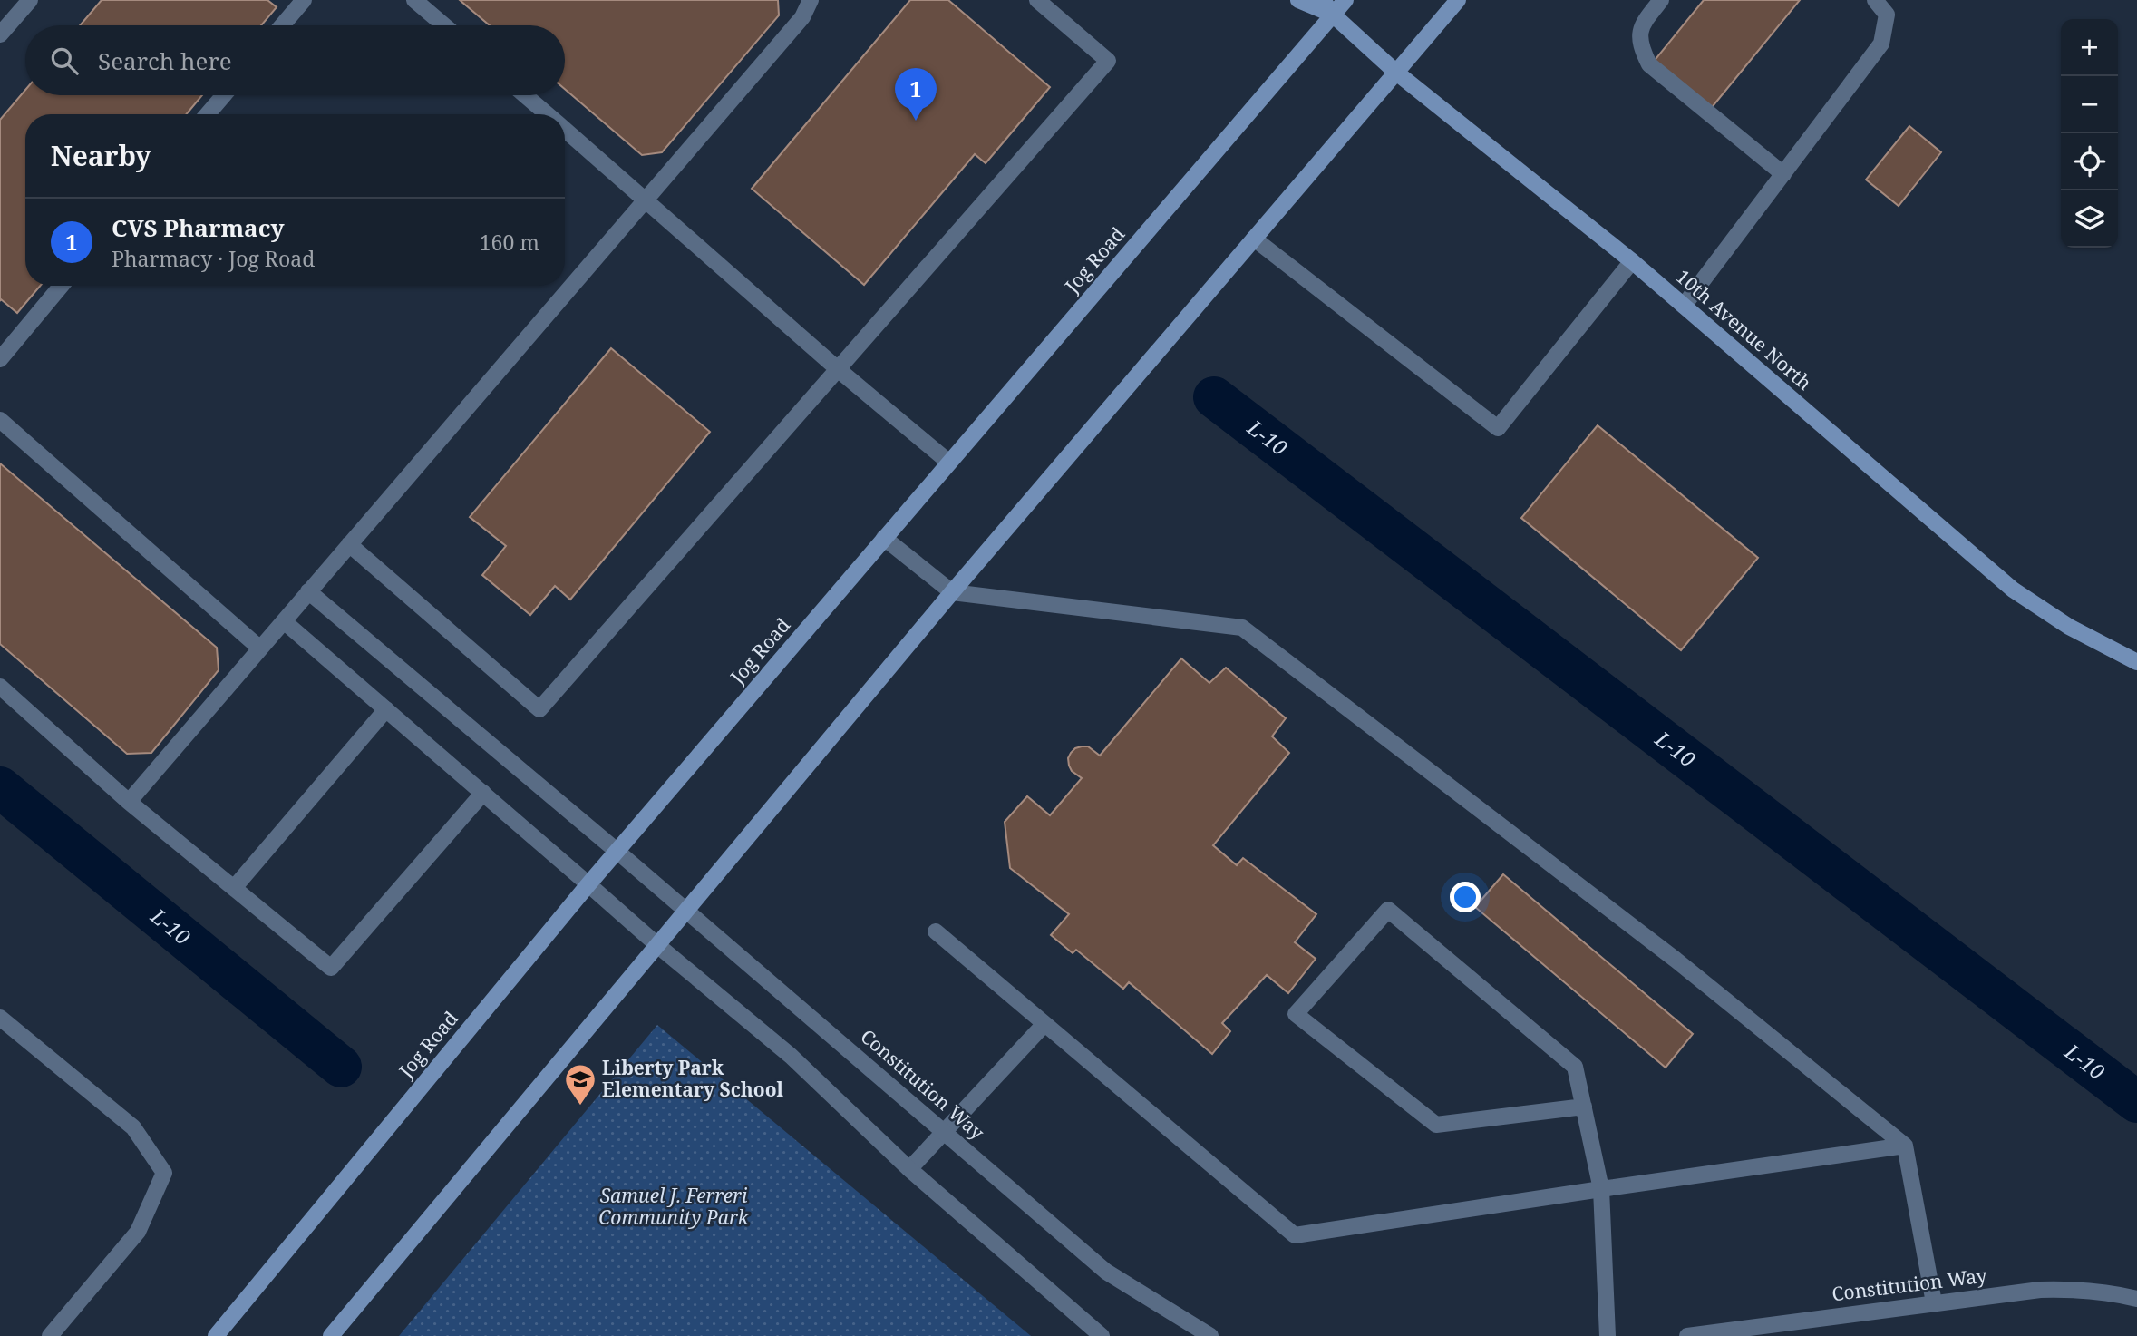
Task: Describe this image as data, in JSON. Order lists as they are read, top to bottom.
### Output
{
  "streets": {
    "main road": ["Jog Road", "10th Avenue North"],
    "street": ["Constitution Way"]
  },
  "crossings": [
    ["Jog Road", "10th Avenue North"],
    ["Jog Road", "Constitution Way"]
  ],
  "water": ["L-10"],
  "parks": ["Samuel J. Ferreri Community Park"],
  "places": {
    "school or university": ["Liberty Park Elementary School"]
  },
  "page": {
    "map_buttons": ["+", "−"],
    "search": "Search here",
    "pins": "1",
    "heading": "Nearby",
    "list": [
      {
        "mark": "1",
        "name": "CVS Pharmacy",
        "note": "Pharmacy · Jog Road",
        "value": "160 m"
      }
    ]
  }
}
